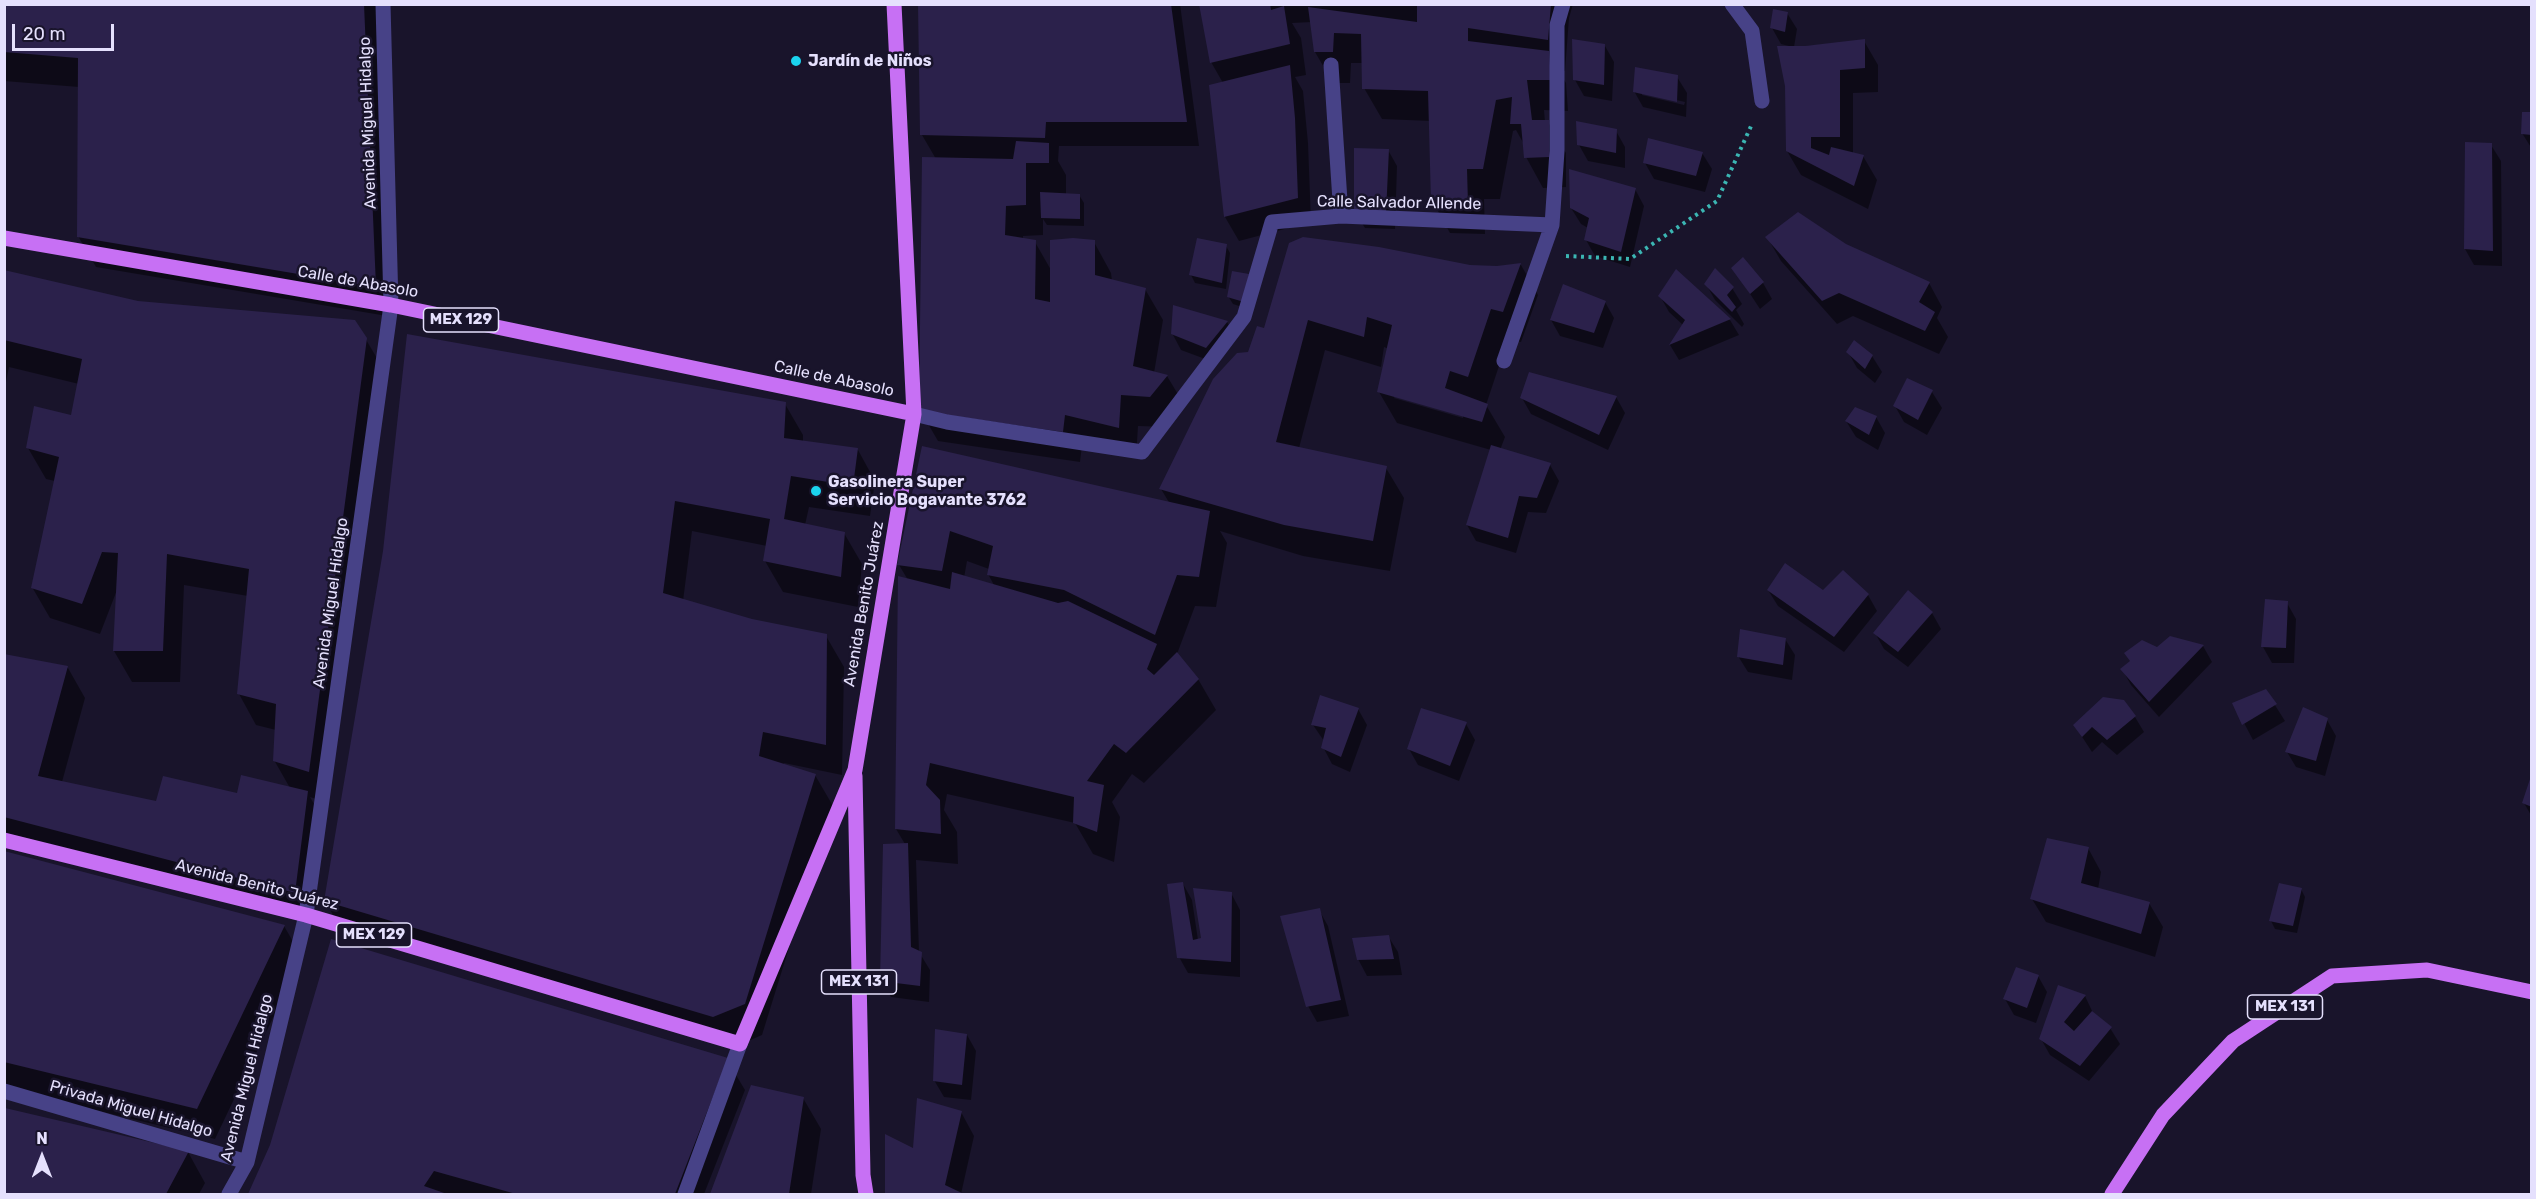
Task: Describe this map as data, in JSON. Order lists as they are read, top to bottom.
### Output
{
  "streets": {
    "main road": [
      "Calle de Abasolo",
      "MEX 129",
      "Avenida Benito Juárez",
      "MEX 131"
    ],
    "street": ["Avenida Miguel Hidalgo", "Calle Salvador Allende", "Privada Miguel Hidalgo"]
  },
  "crossings": [
    ["Avenida Miguel Hidalgo", "Calle de Abasolo"],
    ["Avenida Miguel Hidalgo", "Avenida Benito Juárez"],
    ["Avenida Miguel Hidalgo", "Privada Miguel Hidalgo"],
    ["Calle Salvador Allende", "Calle de Abasolo"],
    ["Calle Salvador Allende", "Avenida Benito Juárez"],
    ["Calle de Abasolo", "Avenida Benito Juárez"],
    ["Avenida Benito Juárez", "MEX 131"]
  ],
  "places": ["Jardín de Niños", "Gasolinera Super Servicio Bogavante 3762"],
  "scale_bar": "20 m",
  "north": "top"
}
